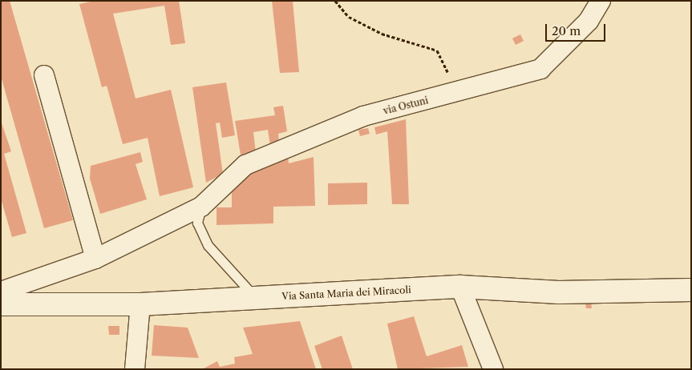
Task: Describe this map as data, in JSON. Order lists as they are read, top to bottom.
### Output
{
  "streets": {
    "street": ["via Ostuni", "Via Santa Maria dei Miracoli"]
  },
  "scale_bar": "20 m"
}
